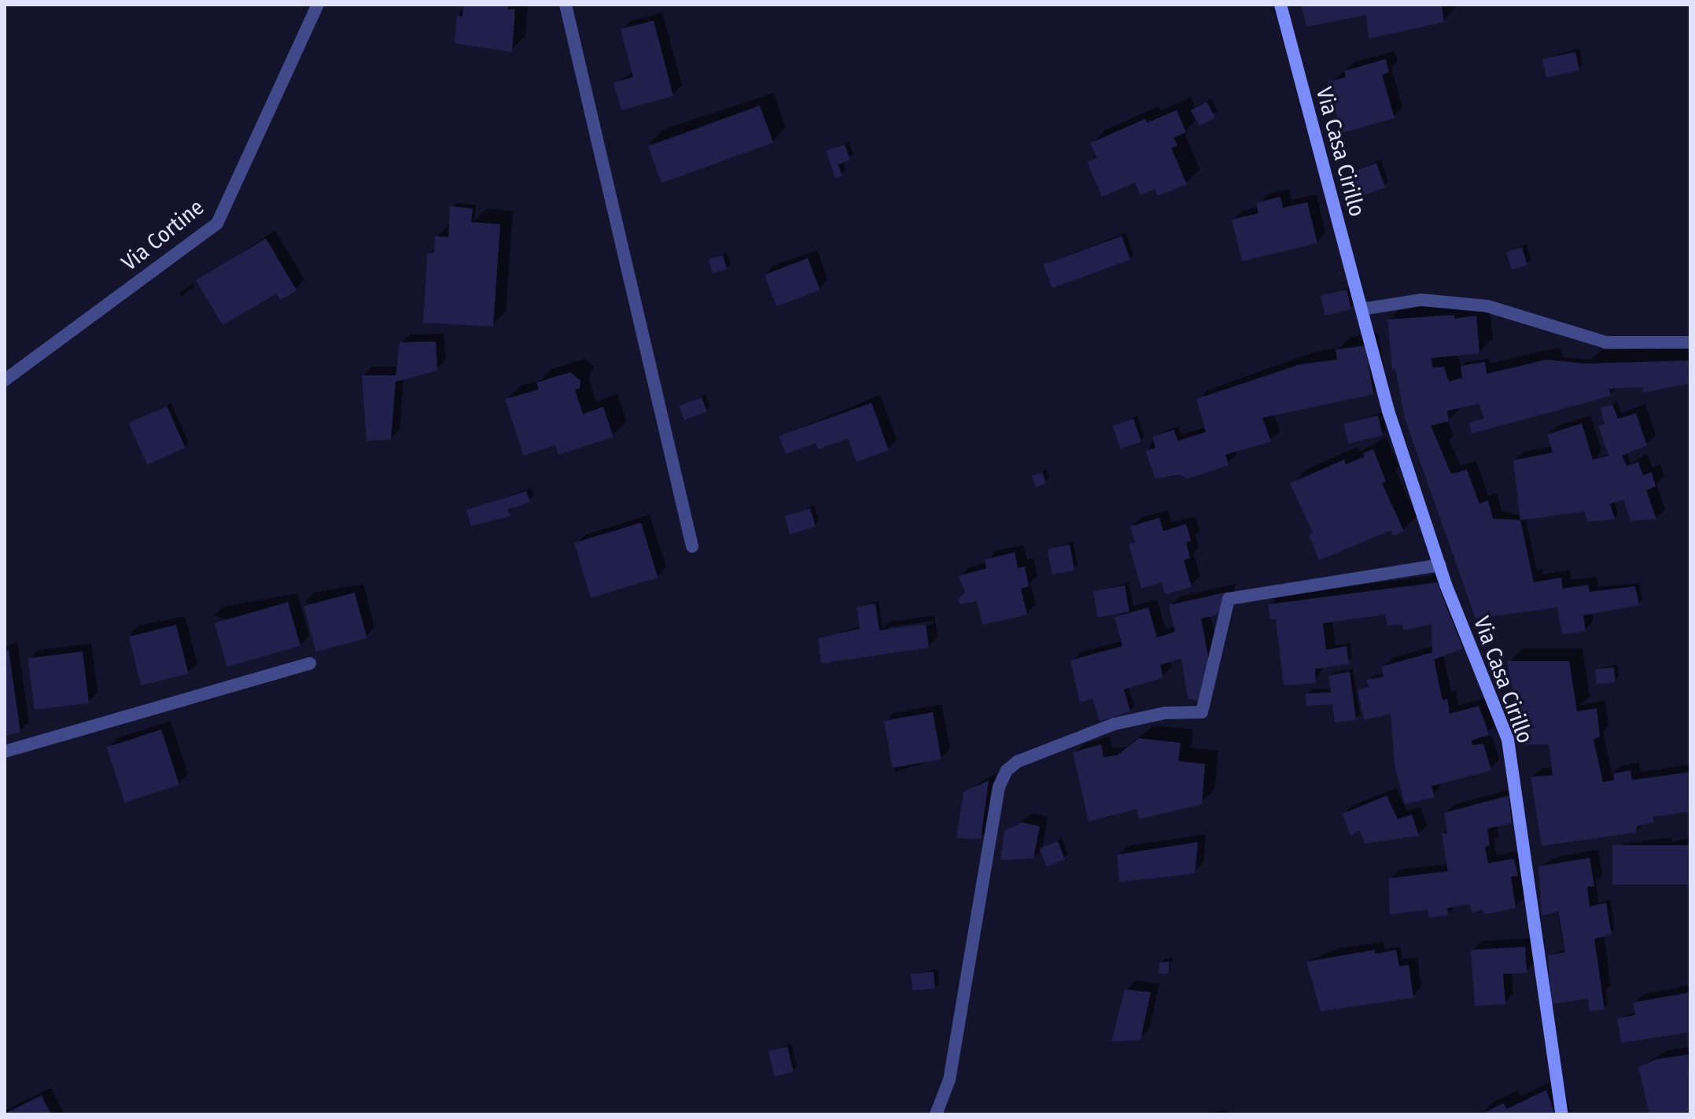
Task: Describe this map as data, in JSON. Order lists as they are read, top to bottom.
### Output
{
  "streets": {
    "street": ["Via Casa Cirillo", "Via Cortine"]
  }
}
